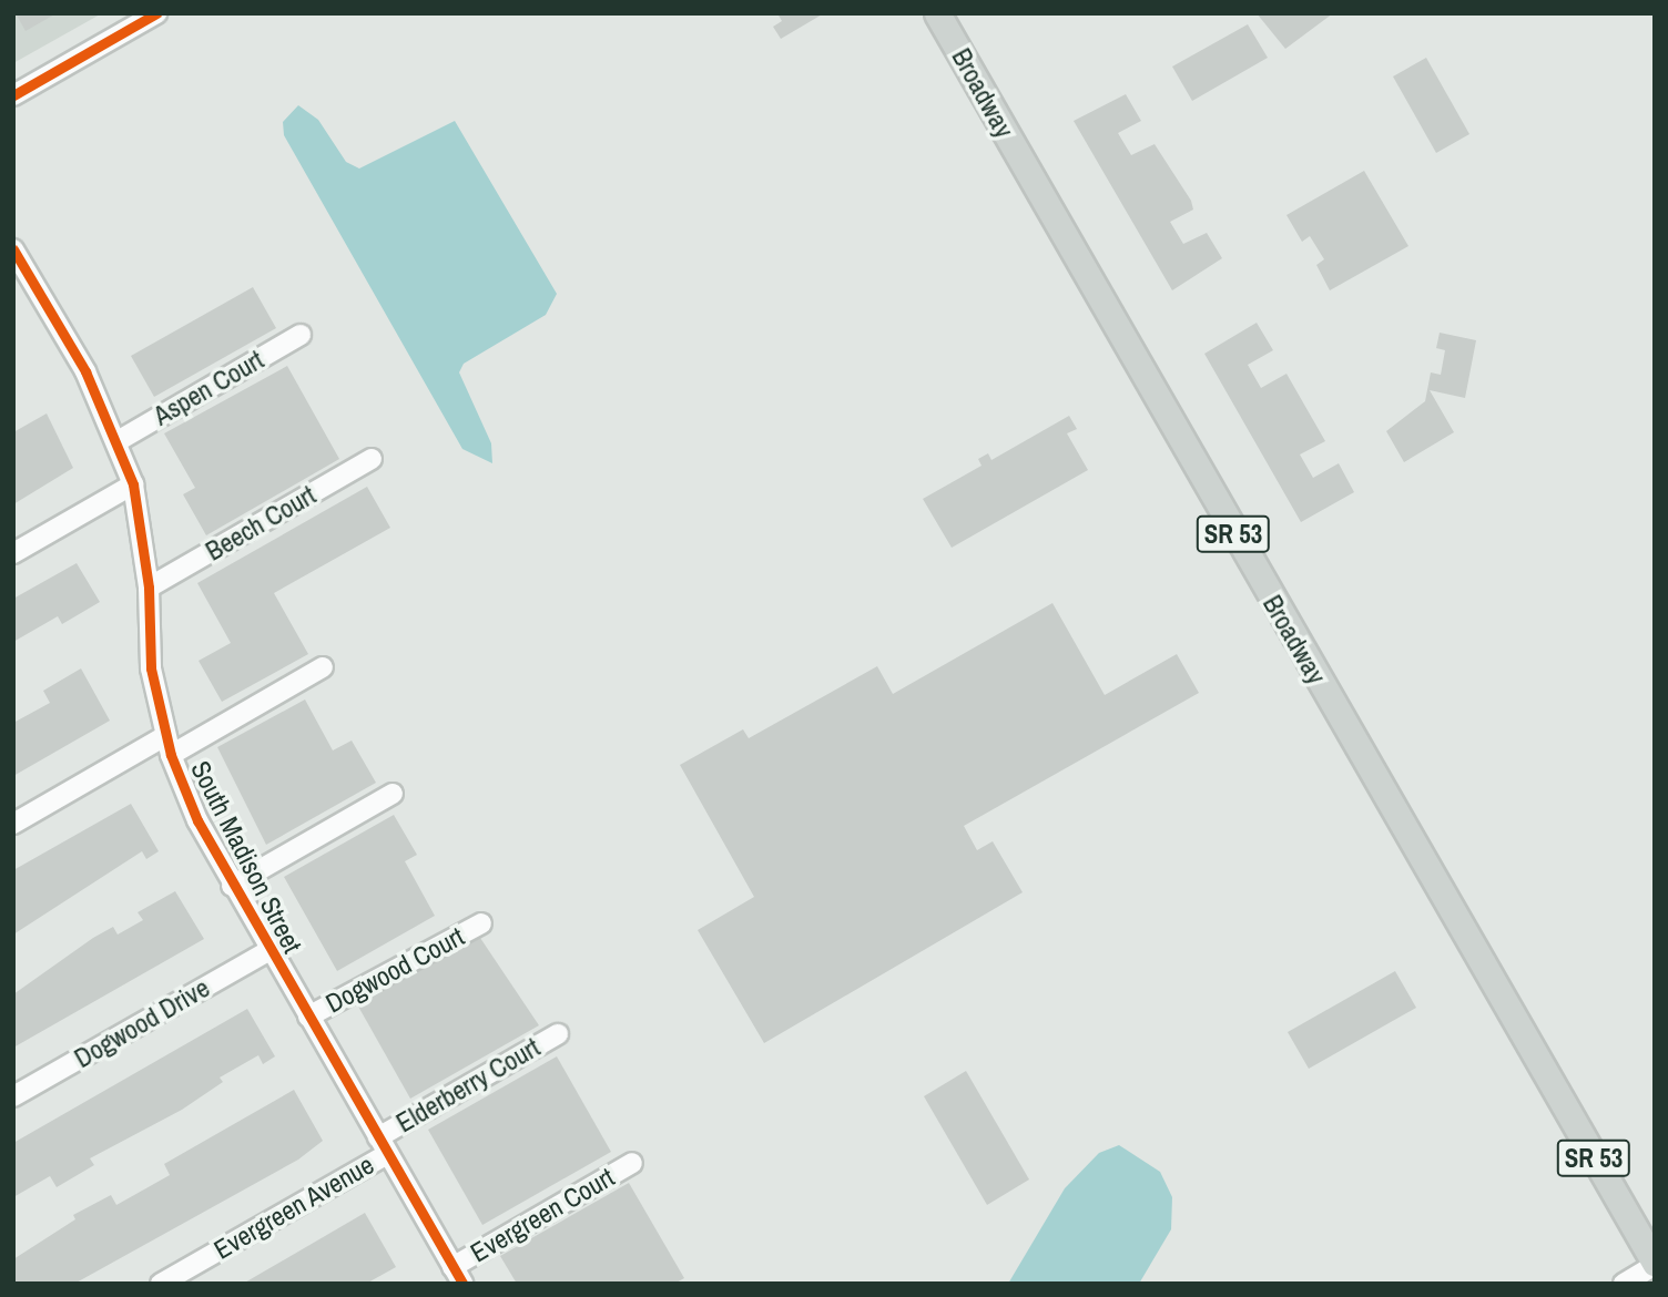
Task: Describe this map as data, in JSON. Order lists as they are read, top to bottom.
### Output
{
  "streets": {
    "main road": ["Broadway", "SR 53"],
    "street": [
      "Aspen Court",
      "Beech Court",
      "South Madison Street",
      "Dogwood Court",
      "Dogwood Drive",
      "Elderberry Court",
      "Evergreen Avenue",
      "Evergreen Court"
    ]
  },
  "crossings": [
    ["Aspen Court", "South Madison Street"],
    ["Beech Court", "South Madison Street"],
    ["South Madison Street", "Dogwood Court"],
    ["South Madison Street", "Dogwood Drive"],
    ["South Madison Street", "Elderberry Court"],
    ["South Madison Street", "Evergreen Avenue"],
    ["South Madison Street", "Evergreen Court"],
    ["Elderberry Court", "Evergreen Avenue"]
  ]
}
